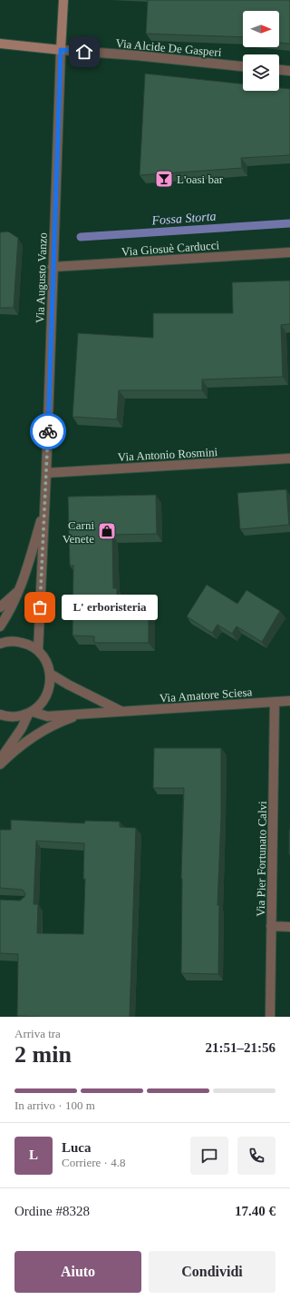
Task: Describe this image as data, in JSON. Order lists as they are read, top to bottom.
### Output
{
  "streets": {
    "street": [
      "Via Alcide De Gasperi",
      "Via Giosuè Carducci",
      "Via Augusto Vanzo",
      "Via Antonio Rosmini",
      "Via Amatore Sciesa",
      "Via Pier Fortunato Calvi"
    ]
  },
  "crossings": [
    ["Via Alcide De Gasperi", "Via Augusto Vanzo"],
    ["Via Giosuè Carducci", "Via Augusto Vanzo"],
    ["Via Augusto Vanzo", "Via Antonio Rosmini"],
    ["Via Amatore Sciesa", "Via Pier Fortunato Calvi"]
  ],
  "water": ["Fossa Storta"],
  "places": {
    "bar": ["L'oasi bar"],
    "shop": ["Carni Venete"],
    "other": ["L' erboristeria"]
  },
  "north": "right",
  "page": {
    "bubble": "L' erboristeria",
    "heading": ["2 min", "Arriva tra", "21:51–21:56"],
    "panel": [
      "Luca",
      "Corriere · 4.8",
      "Ordine #8328",
      "17.40 €"
    ],
    "bar": "In arrivo · 100 m",
    "round": "L",
    "buttons": ["Aiuto", "Condividi"]
  }
}
